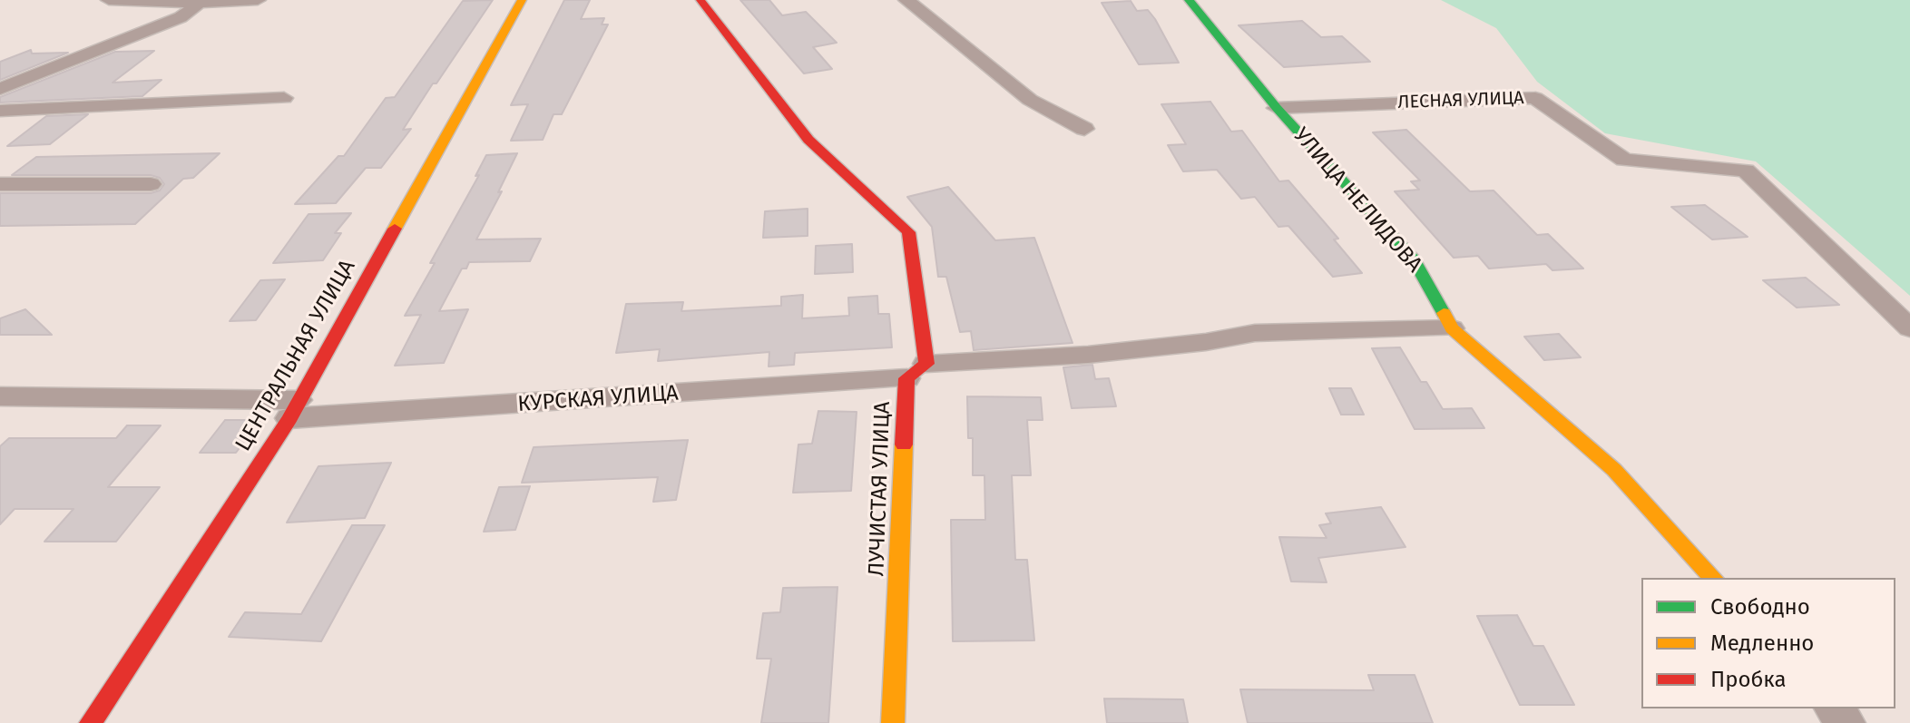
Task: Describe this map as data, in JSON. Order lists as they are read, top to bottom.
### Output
{
  "streets": {
    "street": [
      "ЛЕСНАЯ УЛИЦА",
      "УЛИЦА НЕЛИДОВА",
      "ЦЕНТРАЛЬНАЯ УЛИЦА",
      "КУРСКАЯ УЛИЦА",
      "ЛУЧИСТАЯ УЛИЦА"
    ]
  },
  "crossings": [
    ["ЛЕСНАЯ УЛИЦА", "УЛИЦА НЕЛИДОВА"],
    ["УЛИЦА НЕЛИДОВА", "КУРСКАЯ УЛИЦА"],
    ["ЦЕНТРАЛЬНАЯ УЛИЦА", "КУРСКАЯ УЛИЦА"],
    ["КУРСКАЯ УЛИЦА", "ЛУЧИСТАЯ УЛИЦА"]
  ],
  "legend": ["Свободно", "Медленно", "Пробка"]
}
